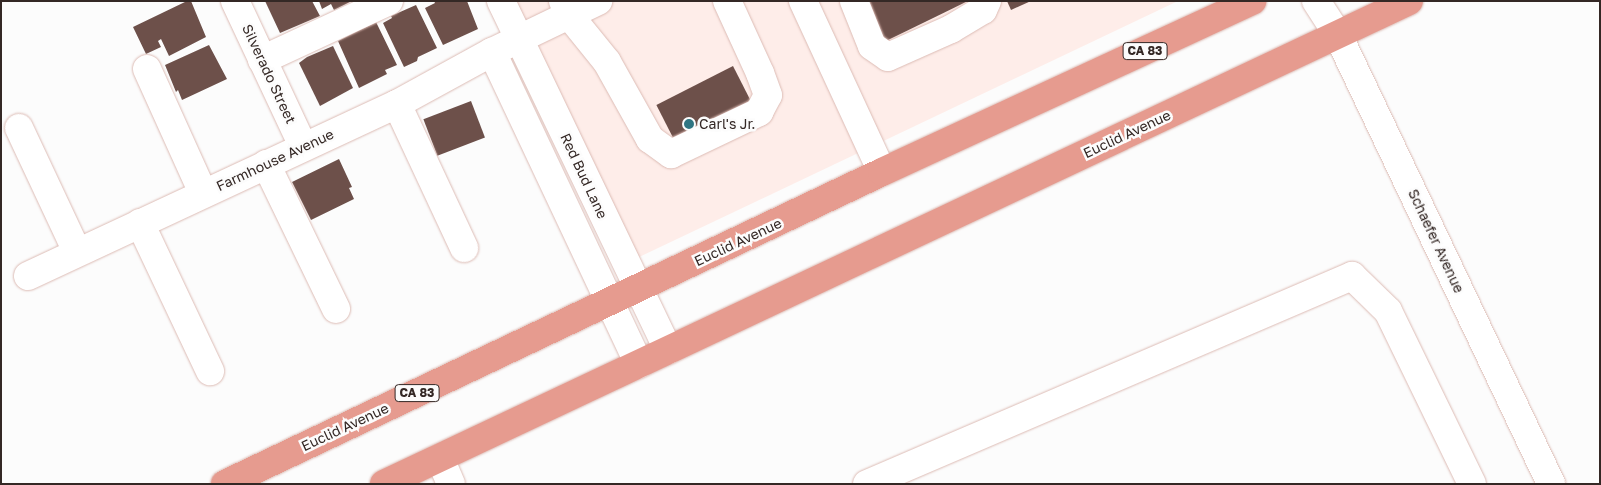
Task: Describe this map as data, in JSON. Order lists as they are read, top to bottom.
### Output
{
  "streets": {
    "main road": ["CA 83", "Euclid Avenue"],
    "street": [
      "Silverado Street",
      "Farmhouse Avenue",
      "Red Bud Lane",
      "Schaefer Avenue"
    ]
  },
  "crossings": [
    ["Silverado Street", "Farmhouse Avenue"],
    ["Euclid Avenue", "Red Bud Lane"],
    ["Euclid Avenue", "Schaefer Avenue"],
    ["Farmhouse Avenue", "Red Bud Lane"]
  ],
  "places": ["Carl's Jr."]
}
